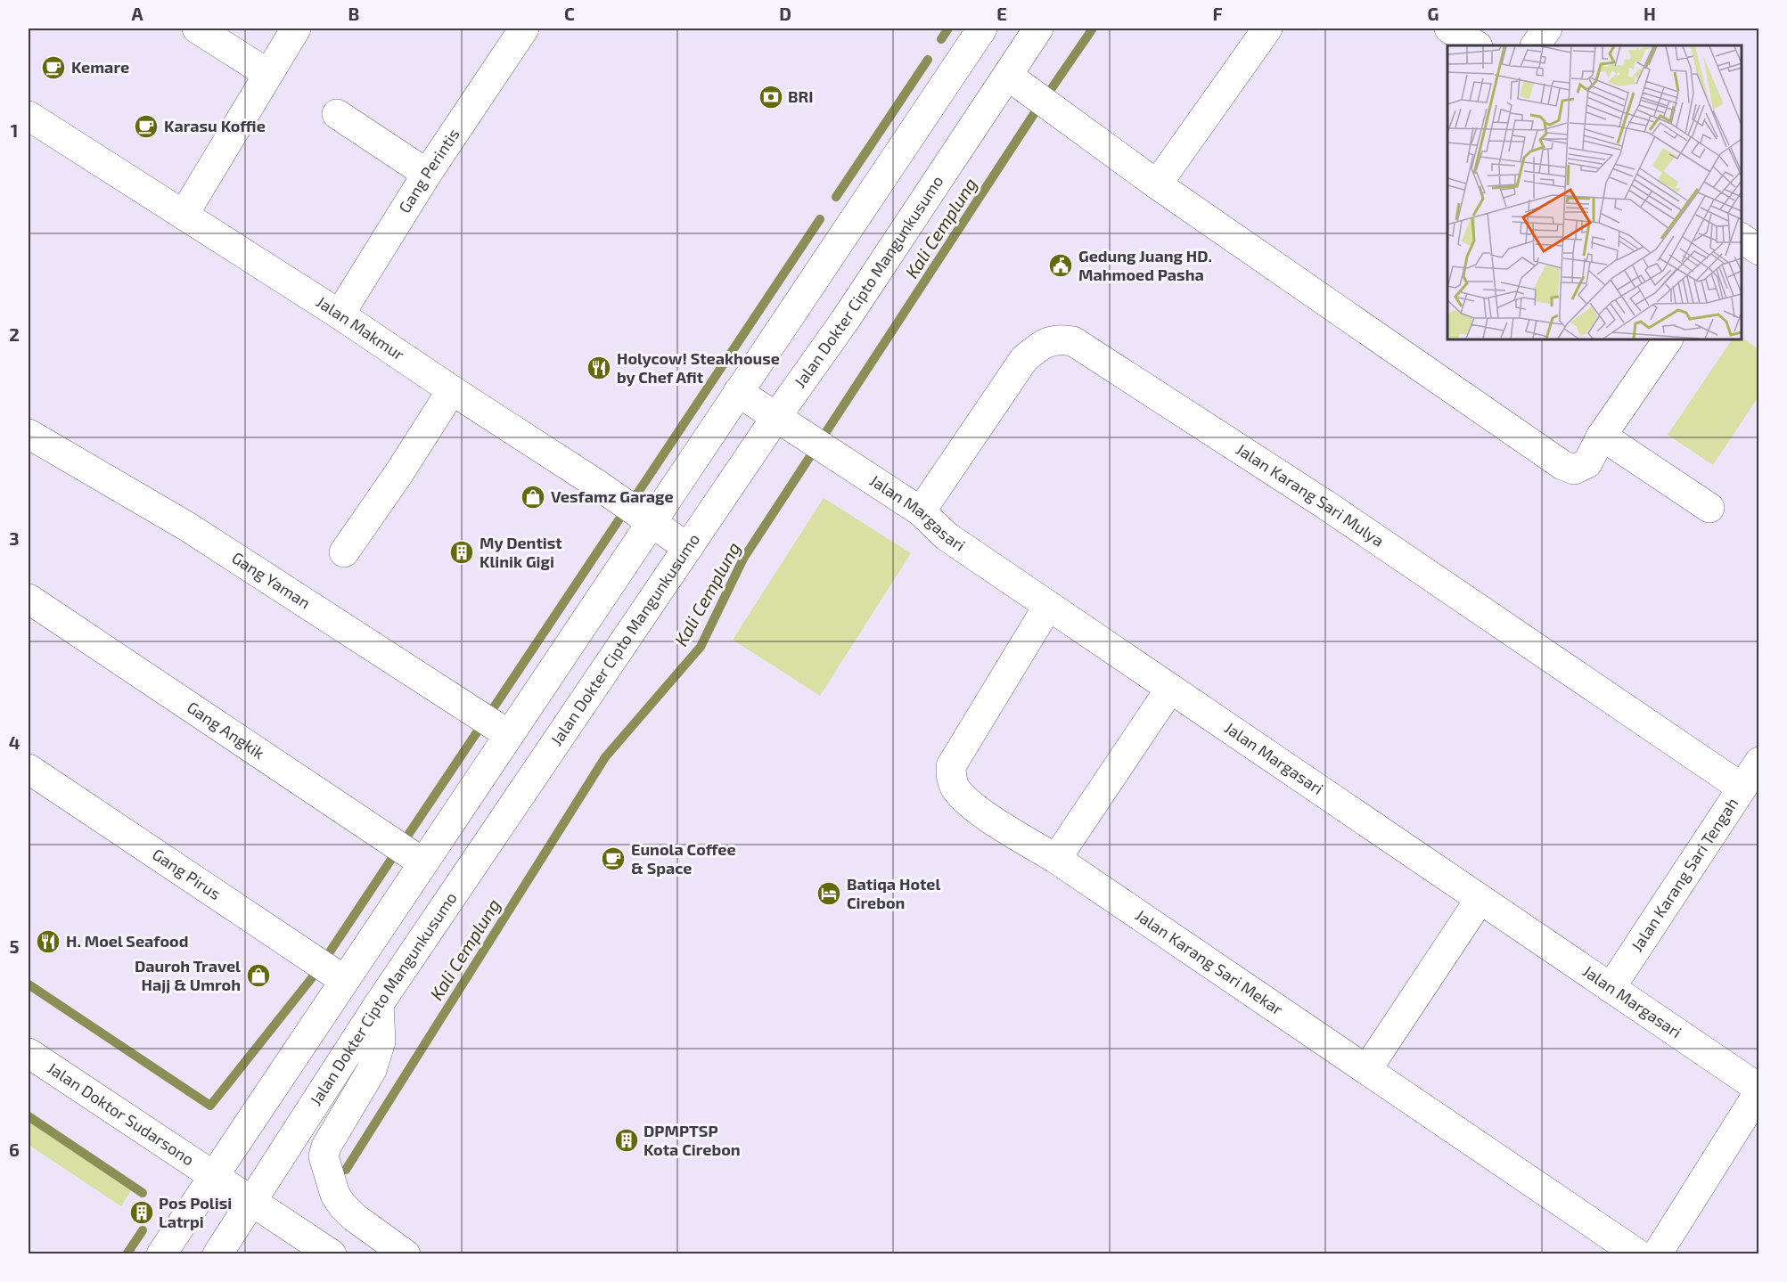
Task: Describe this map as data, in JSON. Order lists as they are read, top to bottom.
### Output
{
  "streets": {
    "street": [
      "Gang Perintis",
      "Jalan Dokter Cipto Mangunkusumo",
      "Jalan Makmur",
      "Jalan Karang Sari Mulya",
      "Jalan Margasari",
      "Gang Yaman",
      "Gang Angkik",
      "Gang Pirus",
      "Jalan Karang Sari Tengah",
      "Jalan Karang Sari Mekar",
      "Jalan Doktor Sudarsono"
    ]
  },
  "crossings": [
    ["Gang Perintis", "Jalan Makmur"],
    ["Jalan Dokter Cipto Mangunkusumo", "Jalan Makmur"],
    ["Jalan Dokter Cipto Mangunkusumo", "Jalan Margasari"],
    ["Jalan Dokter Cipto Mangunkusumo", "Jalan Doktor Sudarsono"],
    ["Jalan Karang Sari Mulya", "Jalan Margasari"],
    ["Jalan Karang Sari Mulya", "Jalan Karang Sari Tengah"],
    ["Jalan Margasari", "Jalan Karang Sari Tengah"],
    ["Jalan Margasari", "Jalan Karang Sari Mekar"]
  ],
  "water": ["Kali Cemplung"],
  "places": {
    "cafe": ["Kemare", "Karasu Koffie", "Eunola Coffee & Space"],
    "bank": ["BRI"],
    "public building": ["Gedung Juang HD. Mahmoed Pasha"],
    "restaurant": ["Holycow! Steakhouse by Chef Afit", "H. Moel Seafood"],
    "shop": ["Vesfamz Garage", "Dauroh Travel Hajj & Umroh"],
    "building": ["My Dentist Klinik Gigi", "DPMPTSP Kota Cirebon", "Pos Polisi Latrpi"],
    "hotel": ["Batiqa Hotel Cirebon"]
  },
  "grid": {
    "columns": [
      "A",
      "B",
      "C",
      "D",
      "E",
      "F",
      "G",
      "H"
    ],
    "rows": [
      "1",
      "2",
      "3",
      "4",
      "5",
      "6"
    ]
  }
}
